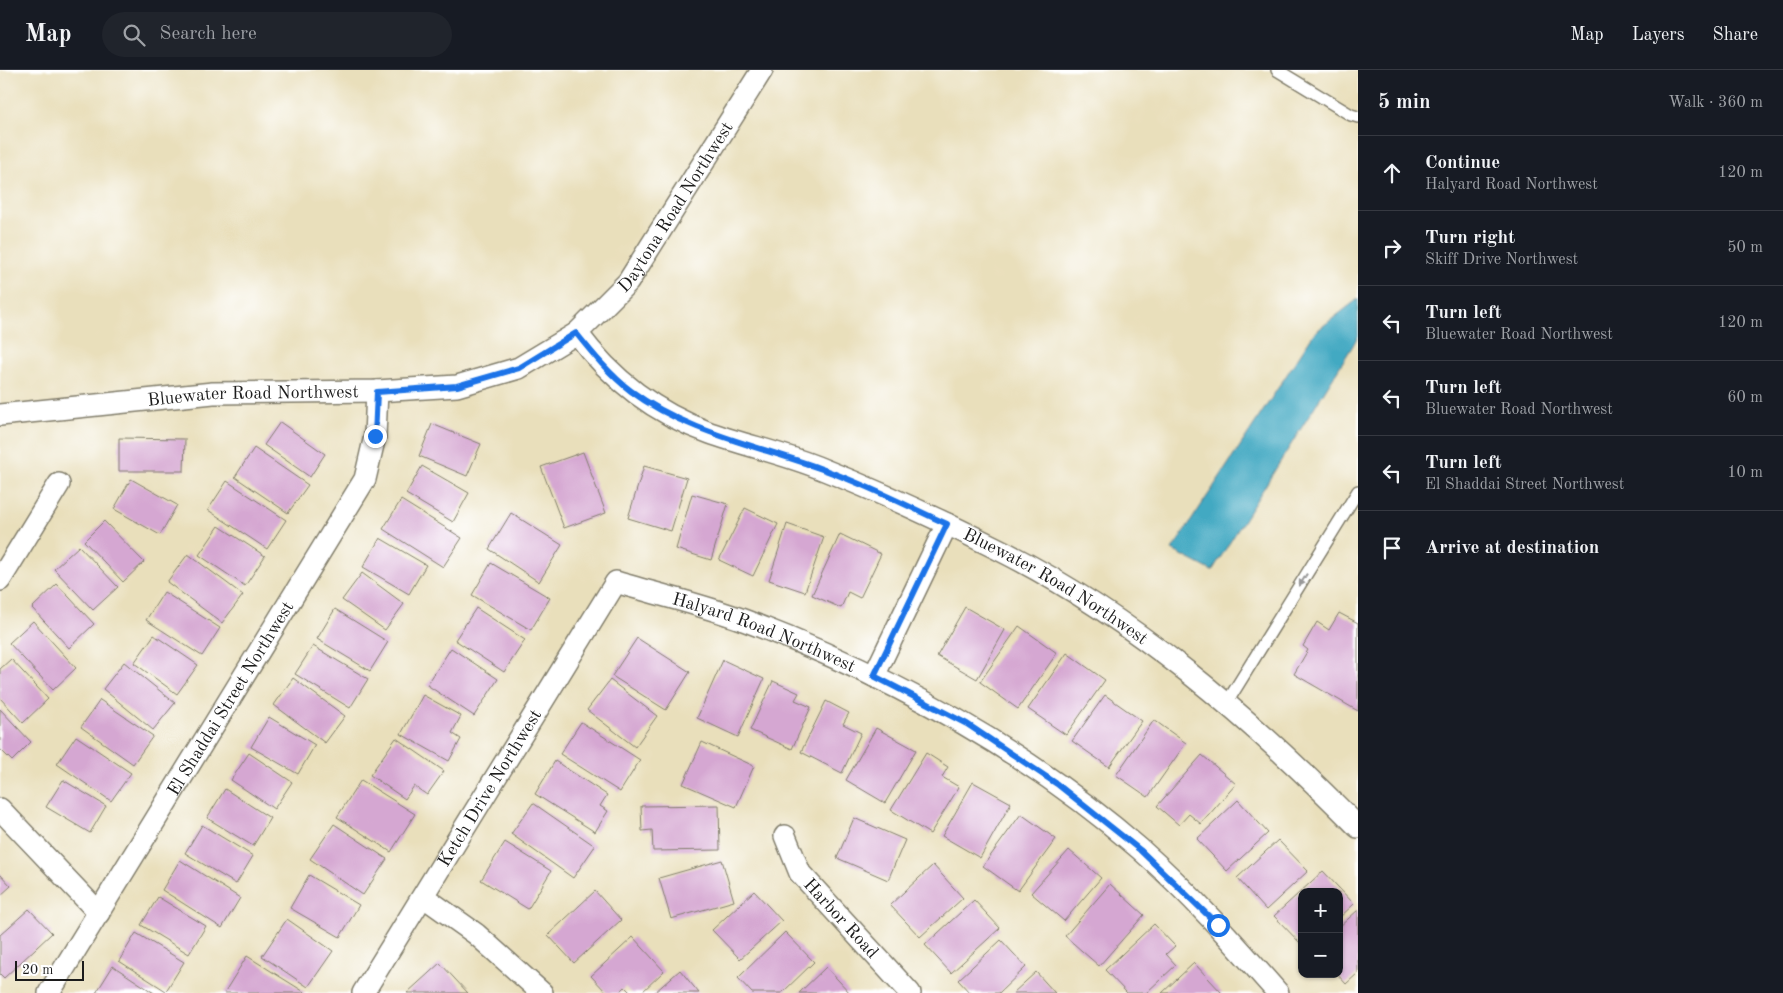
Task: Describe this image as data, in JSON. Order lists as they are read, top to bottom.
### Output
{
  "streets": {
    "street": [
      "Daytona Road Northwest",
      "Bluewater Road Northwest",
      "Halyard Road Northwest",
      "El Shaddai Street Northwest",
      "Ketch Drive Northwest",
      "Harbor Road"
    ]
  },
  "crossings": [
    ["Daytona Road Northwest", "Bluewater Road Northwest"],
    ["Bluewater Road Northwest", "El Shaddai Street Northwest"],
    ["Halyard Road Northwest", "Ketch Drive Northwest"]
  ],
  "scale_bar": "20 m",
  "page": {
    "header": "Map",
    "search": "Search here",
    "nav": ["Map", "Layers", "Share"],
    "heading": ["5 min", "Walk · 360 m"],
    "list": [
      ["Continue", "Halyard Road Northwest", "120 m"],
      ["Turn right", "Skiff Drive Northwest", "50 m"],
      ["Turn left", "Bluewater Road Northwest", "120 m"],
      ["Turn left", "Bluewater Road Northwest", "60 m"],
      ["Turn left", "El Shaddai Street Northwest", "10 m"],
      "Arrive at destination"
    ],
    "map_buttons": ["+", "−"],
    "scale": "20 m"
  }
}
